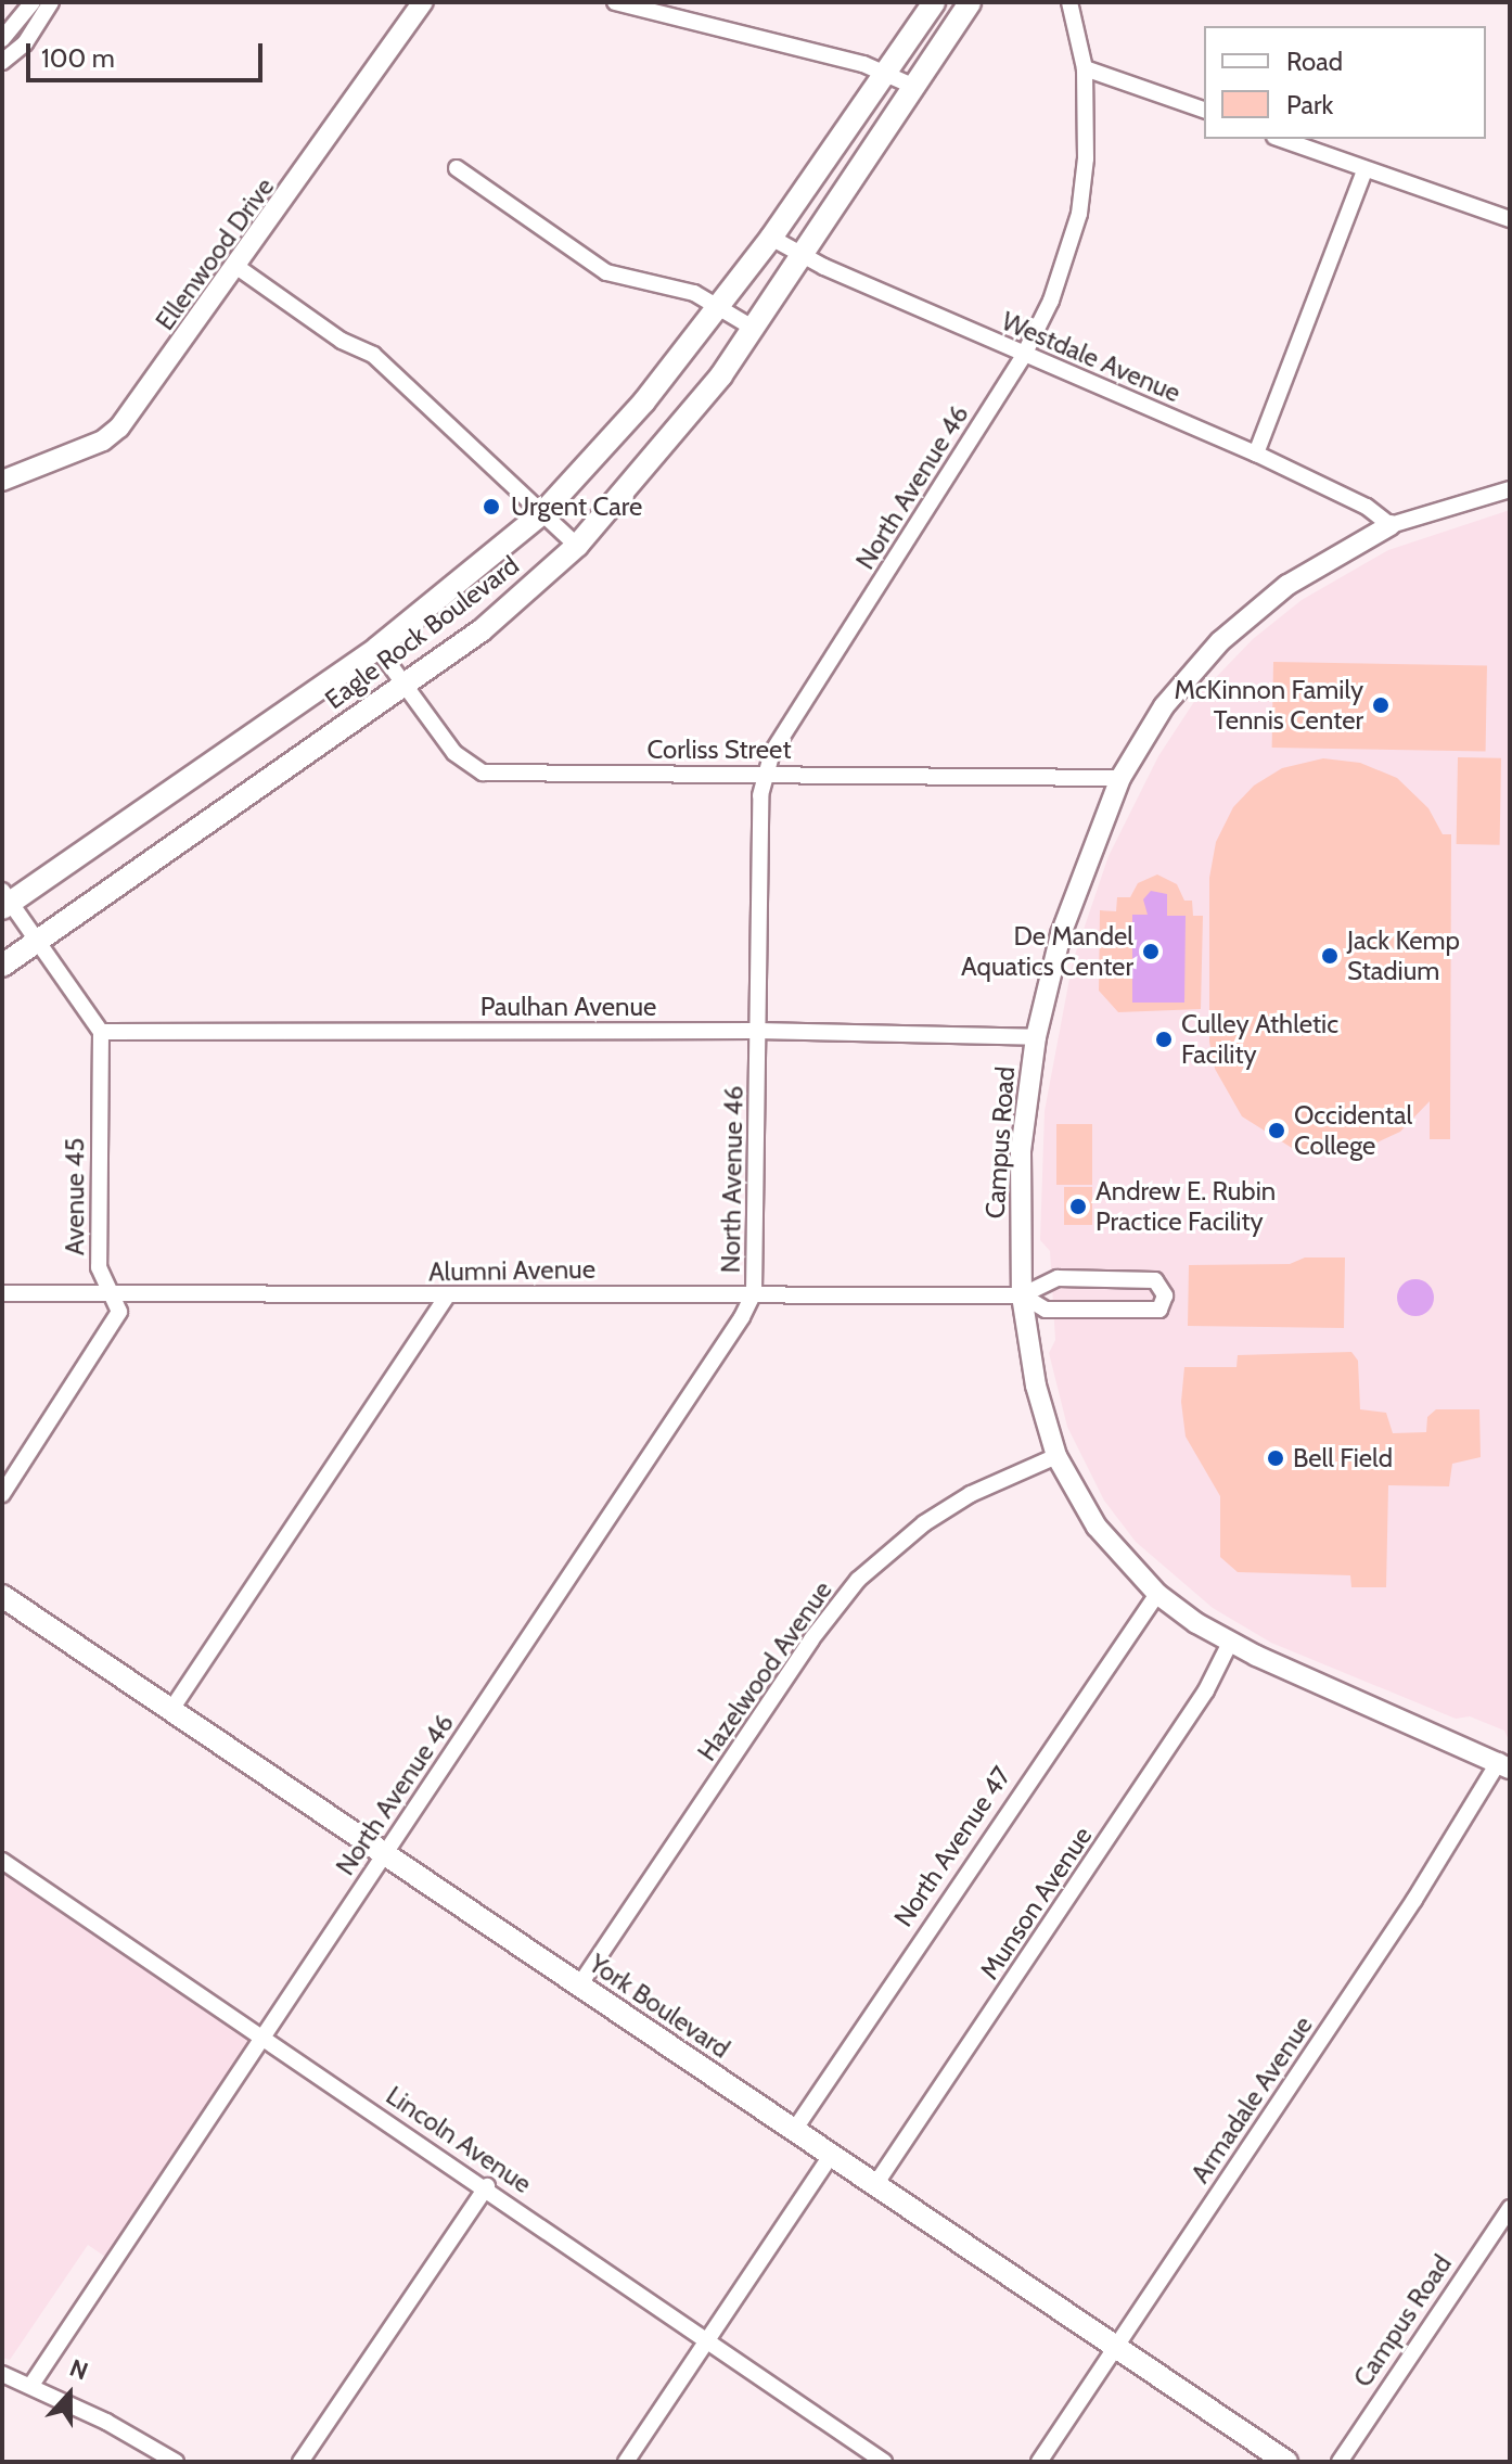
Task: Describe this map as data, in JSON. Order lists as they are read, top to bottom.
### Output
{
  "streets": {
    "main road": ["Eagle Rock Boulevard", "York Boulevard"],
    "street": [
      "Ellenwood Drive",
      "Westdale Avenue",
      "North Avenue 46",
      "Corliss Street",
      "Paulhan Avenue",
      "Campus Road",
      "Avenue 45",
      "Alumni Avenue",
      "Hazelwood Avenue",
      "North Avenue 47",
      "Munson Avenue",
      "Armadale Avenue",
      "Lincoln Avenue"
    ]
  },
  "crossings": [
    ["Westdale Avenue", "North Avenue 46"],
    ["Westdale Avenue", "Eagle Rock Boulevard"],
    ["Westdale Avenue", "Campus Road"],
    ["North Avenue 46", "Corliss Street"],
    ["North Avenue 46", "Paulhan Avenue"],
    ["North Avenue 46", "Alumni Avenue"],
    ["North Avenue 46", "York Boulevard"],
    ["North Avenue 46", "Lincoln Avenue"],
    ["Eagle Rock Boulevard", "Corliss Street"],
    ["Corliss Street", "Campus Road"],
    ["Paulhan Avenue", "Campus Road"],
    ["Paulhan Avenue", "Avenue 45"],
    ["Campus Road", "Alumni Avenue"],
    ["Campus Road", "Hazelwood Avenue"],
    ["Campus Road", "North Avenue 47"],
    ["Campus Road", "Munson Avenue"],
    ["Campus Road", "Armadale Avenue"],
    ["Avenue 45", "Alumni Avenue"],
    ["Hazelwood Avenue", "York Boulevard"],
    ["North Avenue 47", "York Boulevard"],
    ["Munson Avenue", "York Boulevard"],
    ["York Boulevard", "Armadale Avenue"]
  ],
  "places": [
    "Urgent Care",
    "McKinnon Family Tennis Center",
    "De Mandel Aquatics Center",
    "Jack Kemp Stadium",
    "Culley Athletic Facility",
    "Occidental College",
    "Andrew E. Rubin Practice Facility",
    "Bell Field"
  ],
  "legend": ["Road", "Park"],
  "scale_bar": "100 m",
  "north": "top"
}
